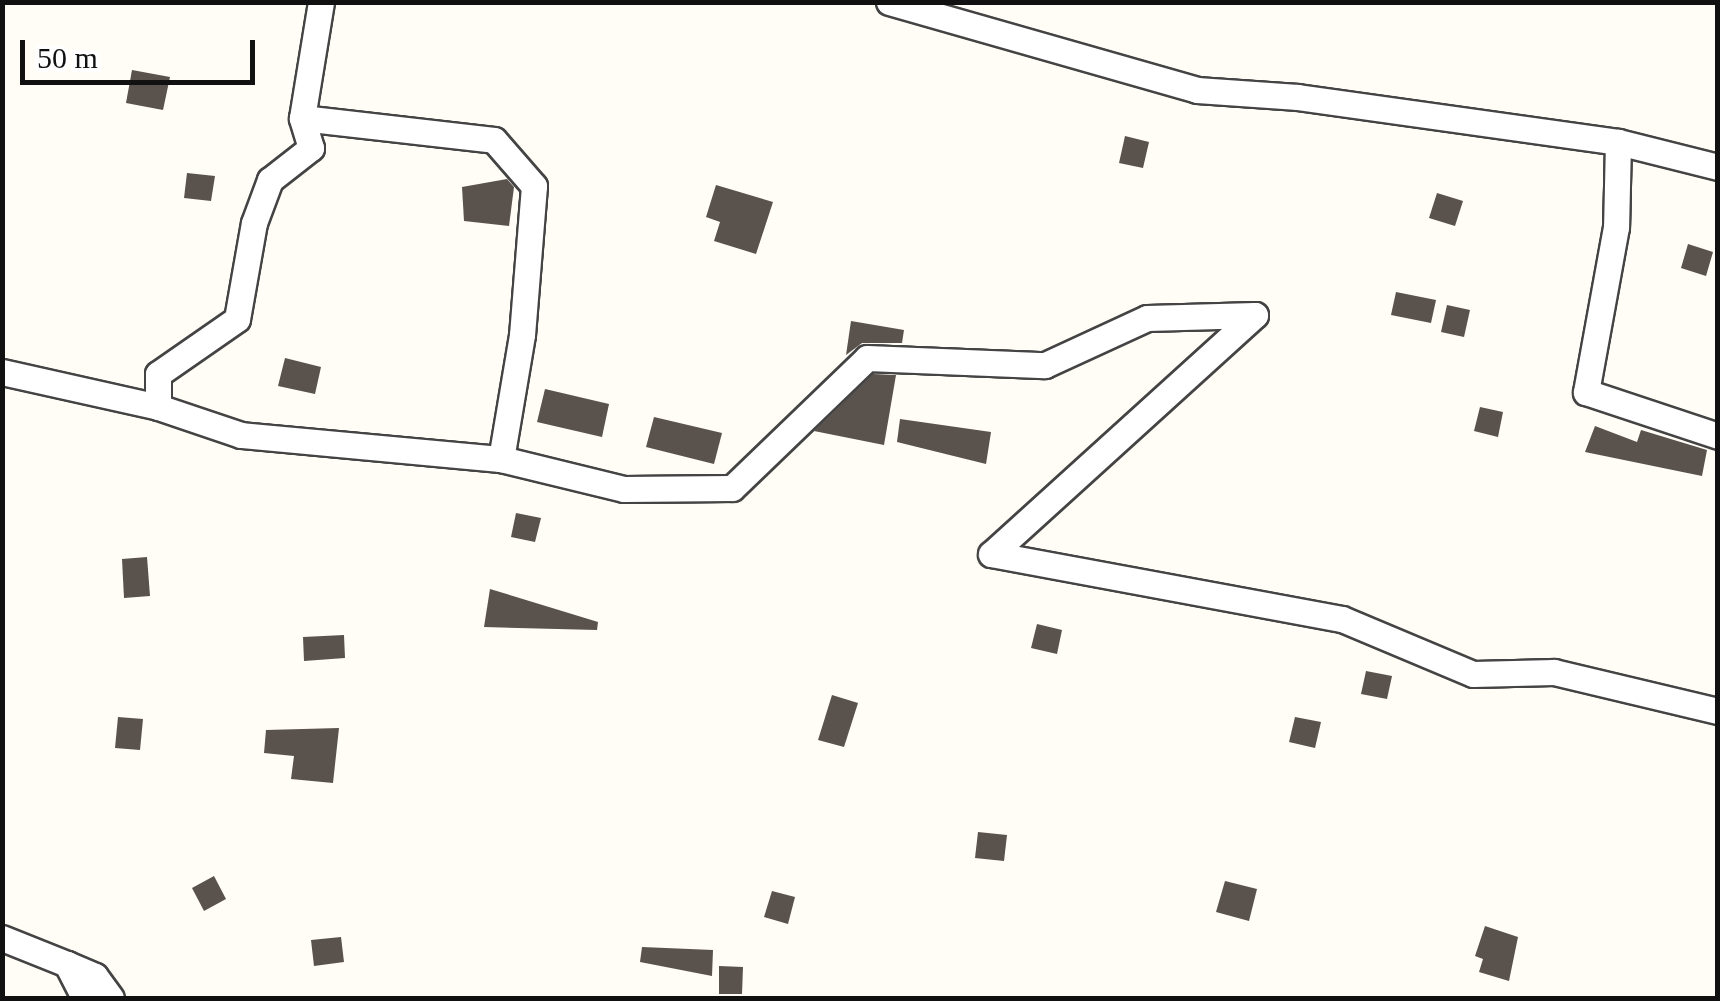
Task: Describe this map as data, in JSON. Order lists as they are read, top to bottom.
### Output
{
  "scale_bar": "50 m"
}
